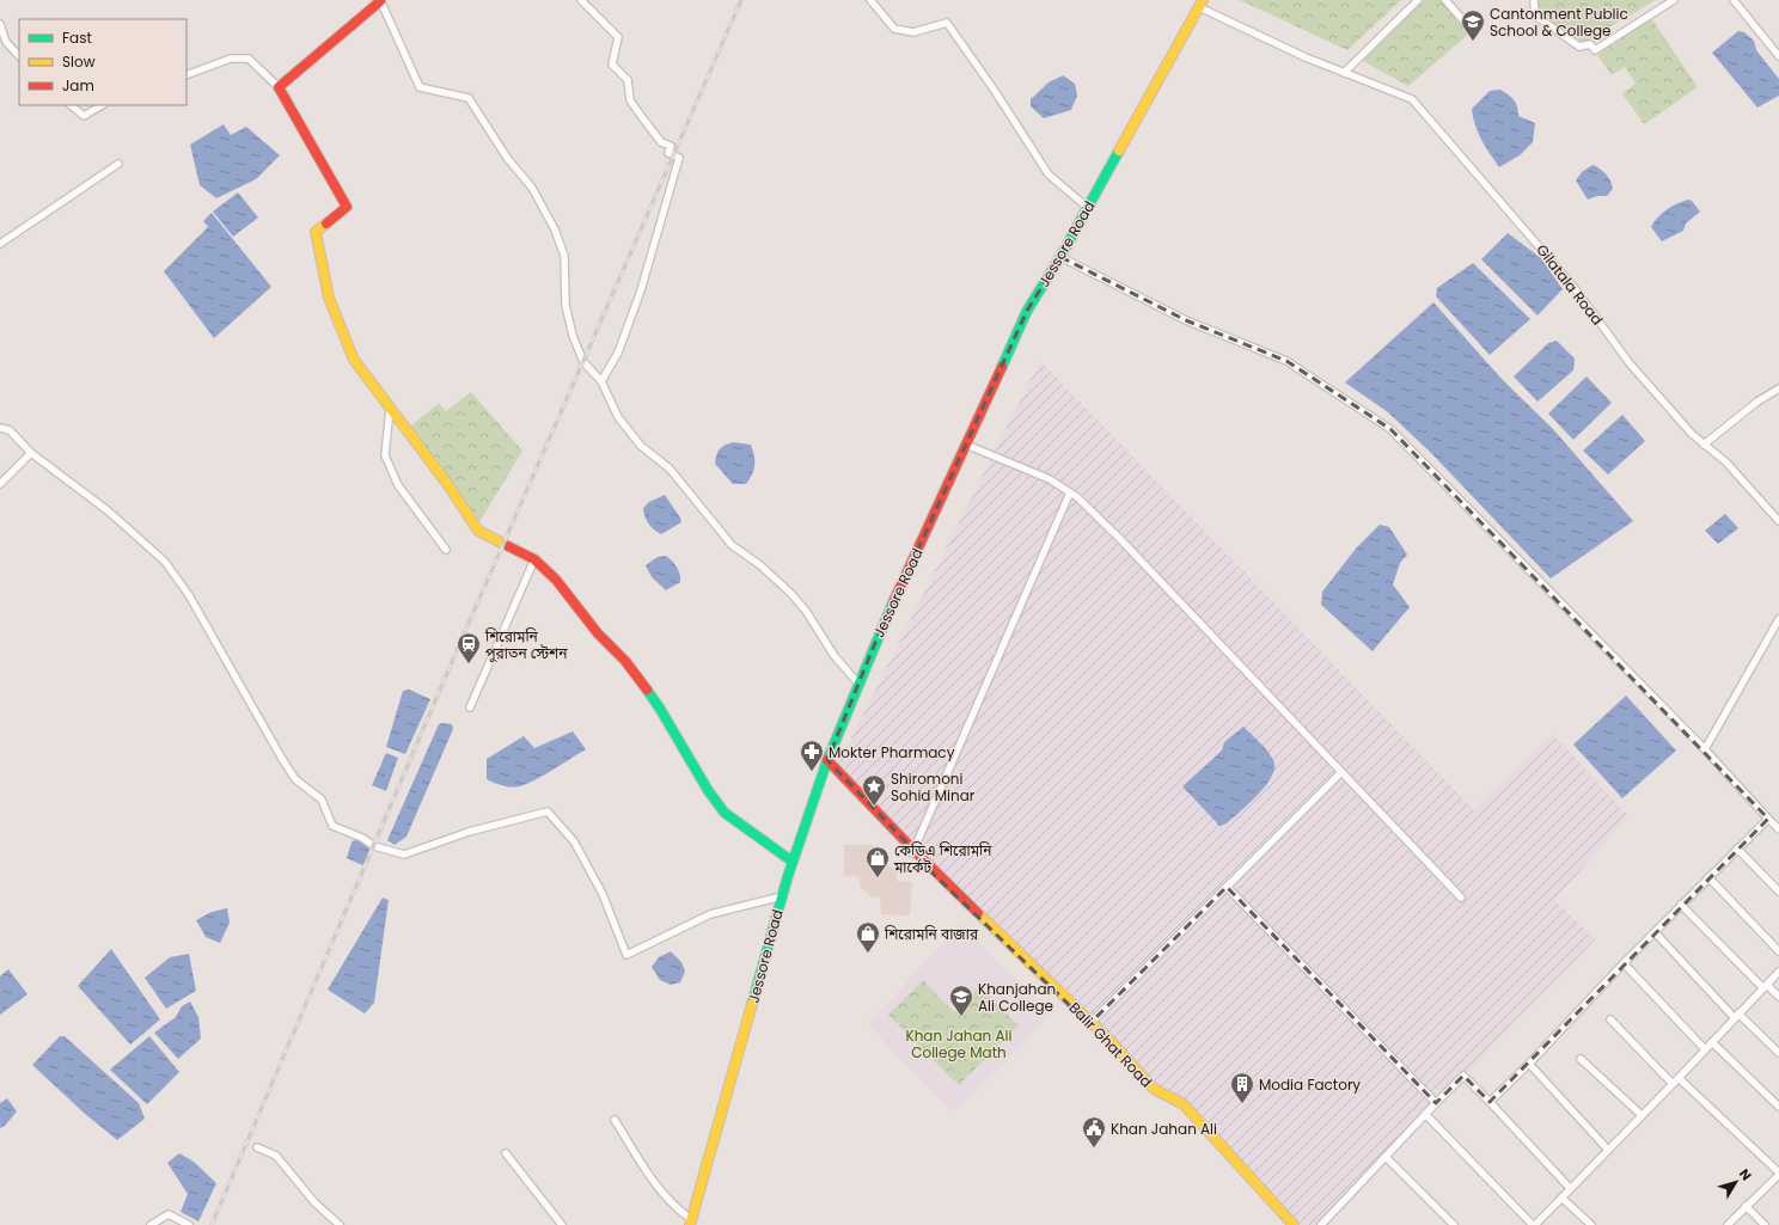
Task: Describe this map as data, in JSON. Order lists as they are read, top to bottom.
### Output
{
  "streets": {
    "main road": ["Jessore Road", "Balir Ghat Road"],
    "street": ["Gilatala Road"]
  },
  "crossings": [
    ["Jessore Road", "Gilatala Road"],
    ["Jessore Road", "Balir Ghat Road"]
  ],
  "parks": ["Khan Jahan Ali College Math"],
  "places": {
    "school or university": ["Cantonment Public School & College", "Khanjahan Ali College"],
    "station": ["শিরোমনি পুরাতন স্টেশন"],
    "pharmacy": ["Mokter Pharmacy"],
    "place": ["Shiromoni Sohid Minar"],
    "shop": ["কেডিএ শিরোমনি মার্কেট", "শিরোমনি বাজার"],
    "building": ["Modia Factory"],
    "public building": ["Khan Jahan Ali"]
  },
  "legend": ["Fast", "Slow", "Jam"],
  "north": "top right"
}
